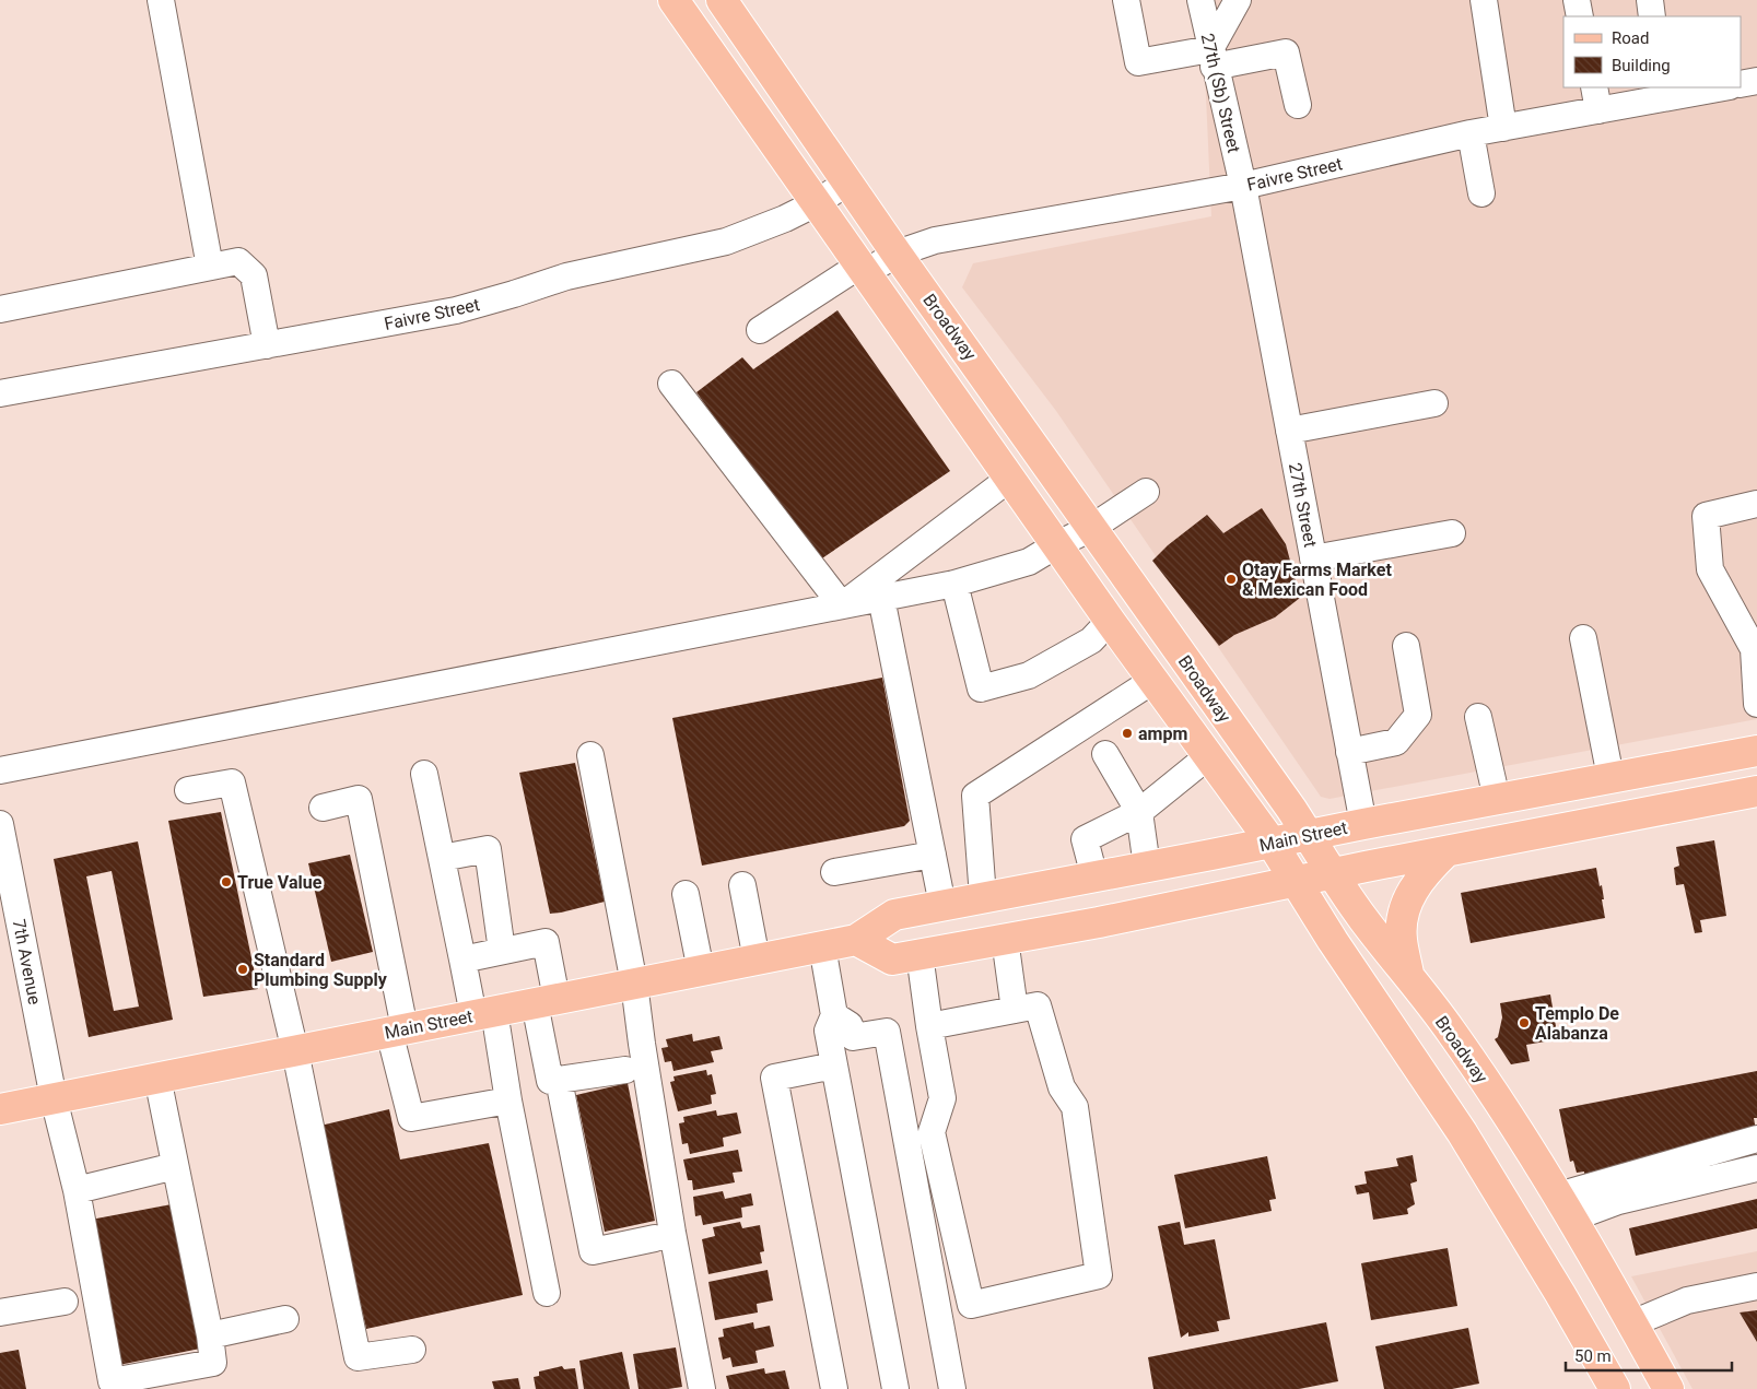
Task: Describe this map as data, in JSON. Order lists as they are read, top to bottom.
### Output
{
  "streets": {
    "main road": ["Broadway", "Main Street"],
    "street": [
      "27th (Sb) Street",
      "Faivre Street",
      "27th Street",
      "7th Avenue"
    ]
  },
  "crossings": [
    ["27th (Sb) Street", "Faivre Street"],
    ["27th (Sb) Street", "27th Street"],
    ["Faivre Street", "Broadway"],
    ["Faivre Street", "27th Street"],
    ["Broadway", "Main Street"],
    ["27th Street", "Main Street"],
    ["Main Street", "7th Avenue"]
  ],
  "places": [
    "Otay Farms Market & Mexican Food",
    "ampm",
    "True Value",
    "Standard Plumbing Supply",
    "Templo De Alabanza"
  ],
  "legend": ["Road", "Building"],
  "scale_bar": "50 m"
}
